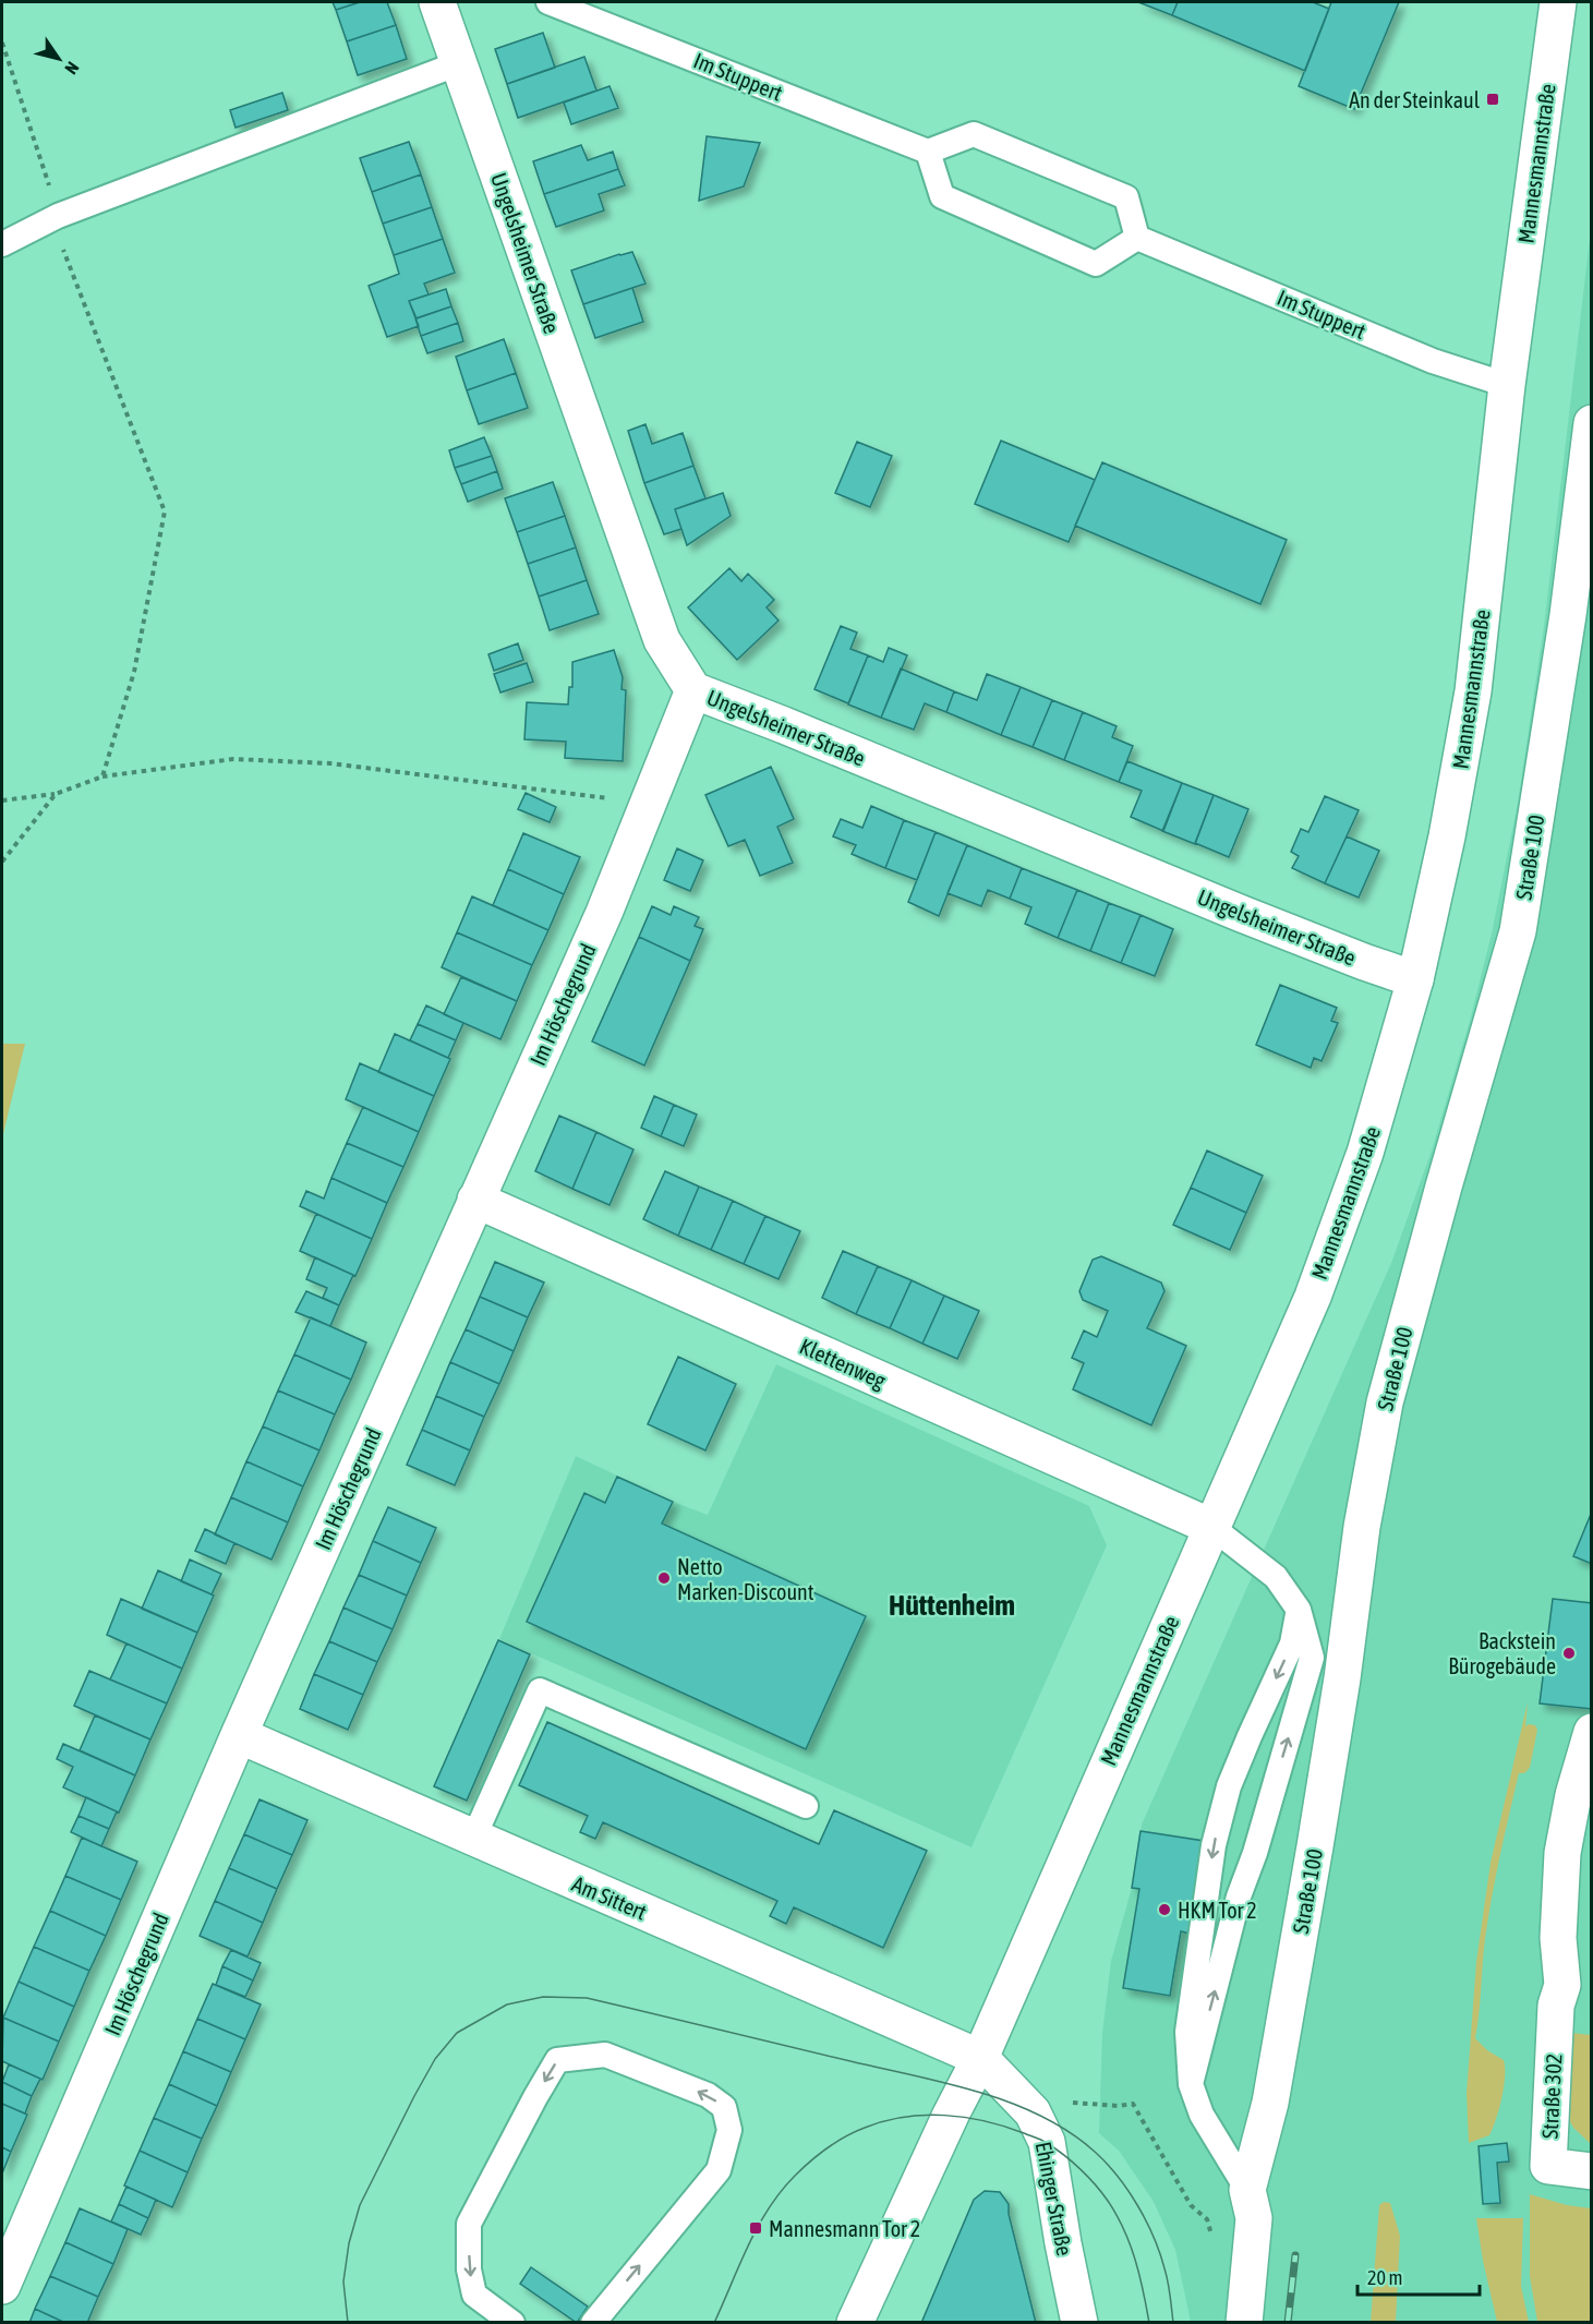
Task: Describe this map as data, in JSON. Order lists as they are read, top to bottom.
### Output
{
  "streets": {
    "street": [
      "Mannesmannstraße",
      "Ungelsheimer Straße",
      "Straße 100",
      "Im Höschegrund",
      "Klettenweg",
      "Am Sittert",
      "Straße 302",
      "Ehinger Straße"
    ],
    "lane": ["Im Stuppert"]
  },
  "crossings": [
    ["Im Stuppert", "Mannesmannstraße"],
    ["Mannesmannstraße", "Ungelsheimer Straße"],
    ["Mannesmannstraße", "Klettenweg"],
    ["Mannesmannstraße", "Am Sittert"],
    ["Mannesmannstraße", "Ehinger Straße"],
    ["Ungelsheimer Straße", "Im Höschegrund"],
    ["Im Höschegrund", "Klettenweg"],
    ["Im Höschegrund", "Am Sittert"],
    ["Am Sittert", "Ehinger Straße"]
  ],
  "districts": ["Hüttenheim"],
  "places": {
    "transit": ["An der Steinkaul", "Mannesmann Tor 2"],
    "other": ["Netto Marken-Discount", "Backstein Bürogebäude", "HKM Tor 2"]
  },
  "scale_bar": "20 m",
  "north": "bottom right"
}
